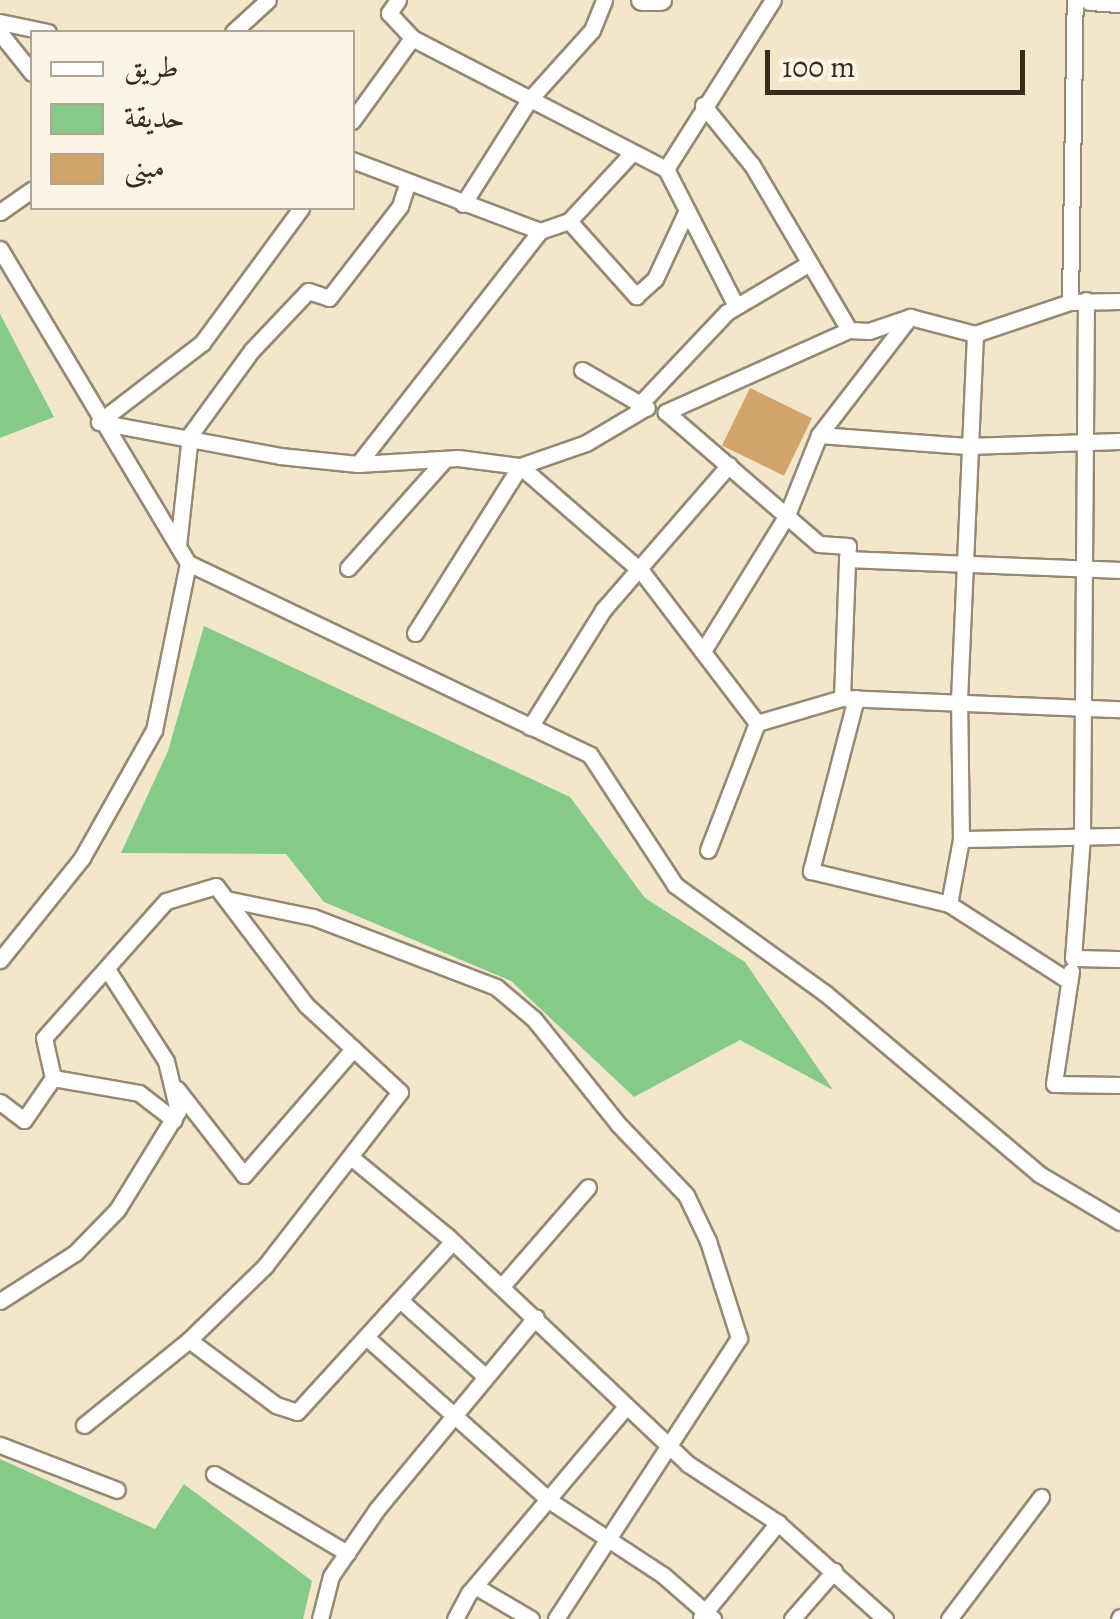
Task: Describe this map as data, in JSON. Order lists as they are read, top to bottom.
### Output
{
  "legend": ["طريق", "حديقة", "مبنى"],
  "scale_bar": "100 m"
}
